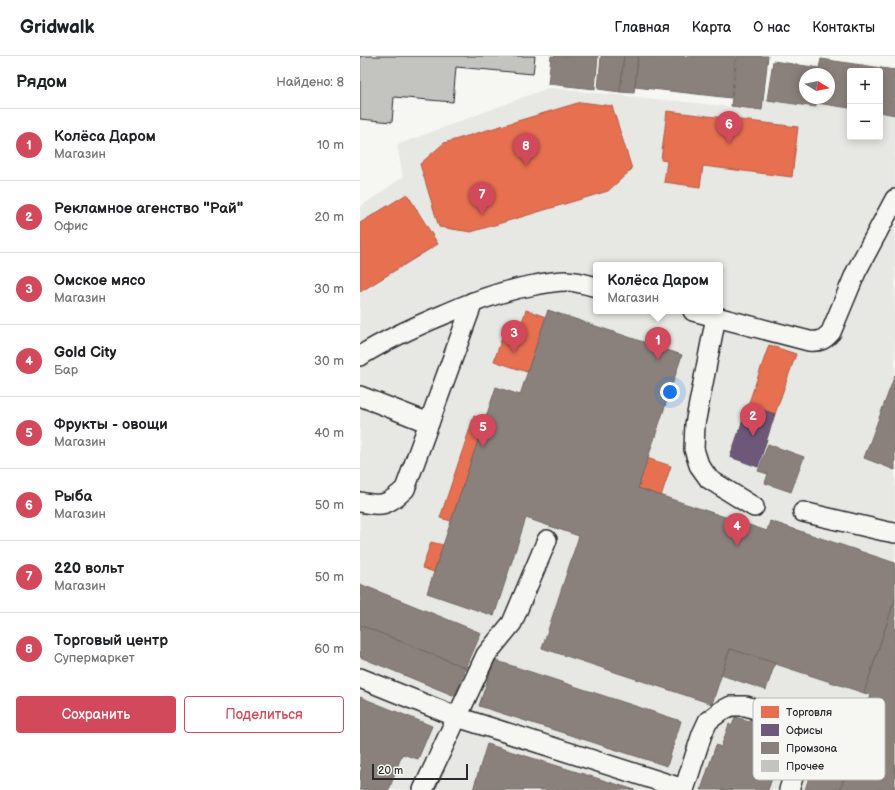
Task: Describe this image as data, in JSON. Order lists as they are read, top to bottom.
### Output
{
  "legend": [
    "Торговля",
    "Офисы",
    "Промзона",
    "Прочее"
  ],
  "scale_bar": "20 m",
  "north": "right",
  "page": {
    "header": "Gridwalk",
    "nav": [
      "Главная",
      "Карта",
      "О нас",
      "Контакты"
    ],
    "heading": ["Рядом", "Найдено: 8"],
    "map_buttons": ["+", "−"],
    "list": [
      {
        "mark": "1",
        "name": "Колёса Даром",
        "note": "Магазин",
        "value": "10 m"
      },
      {
        "mark": "2",
        "name": "Рекламное агенство \"Рай\"",
        "note": "Офис",
        "value": "20 m"
      },
      {
        "mark": "3",
        "name": "Омское мясо",
        "note": "Магазин",
        "value": "30 m"
      },
      {
        "mark": "4",
        "name": "Gold City",
        "note": "Бар",
        "value": "30 m"
      },
      {
        "mark": "5",
        "name": "Фрукты - овощи",
        "note": "Магазин",
        "value": "40 m"
      },
      {
        "mark": "6",
        "name": "Рыба",
        "note": "Магазин",
        "value": "50 m"
      },
      {
        "mark": "7",
        "name": "220 вольт",
        "note": "Магазин",
        "value": "50 m"
      },
      {
        "mark": "8",
        "name": "Торговый центр",
        "note": "Супермаркет",
        "value": "60 m"
      }
    ],
    "pins": [
      "6",
      "8",
      "7",
      "3",
      "1",
      "2",
      "5",
      "4"
    ],
    "popup": ["Колёса Даром", "Магазин"],
    "buttons": ["Сохранить", "Поделиться"],
    "scale": "20 m"
  }
}
